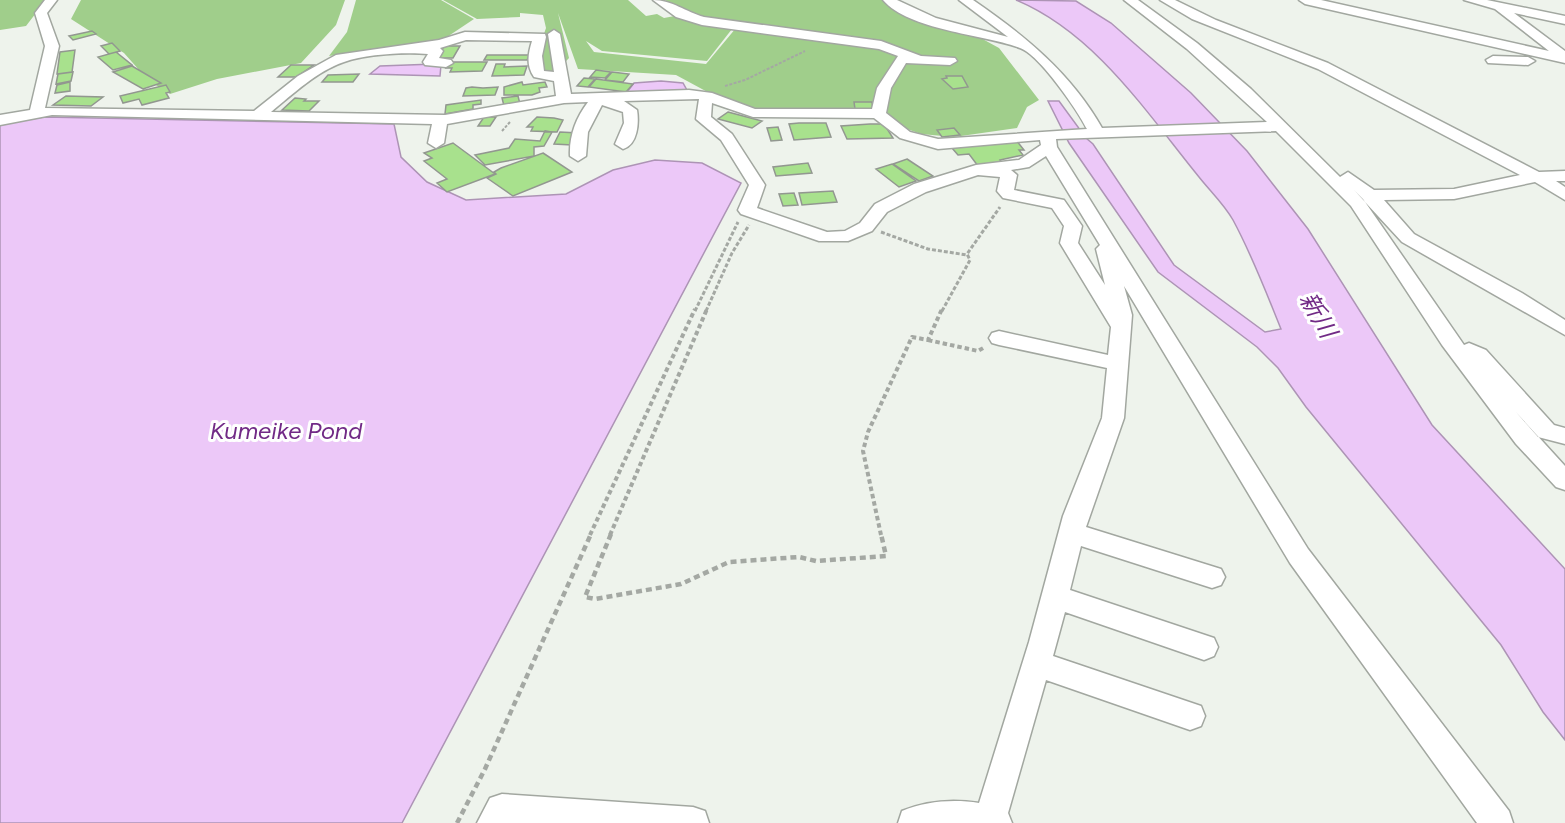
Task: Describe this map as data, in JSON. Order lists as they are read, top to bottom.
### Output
{
  "water": ["新川", "Kumeike Pond"]
}
